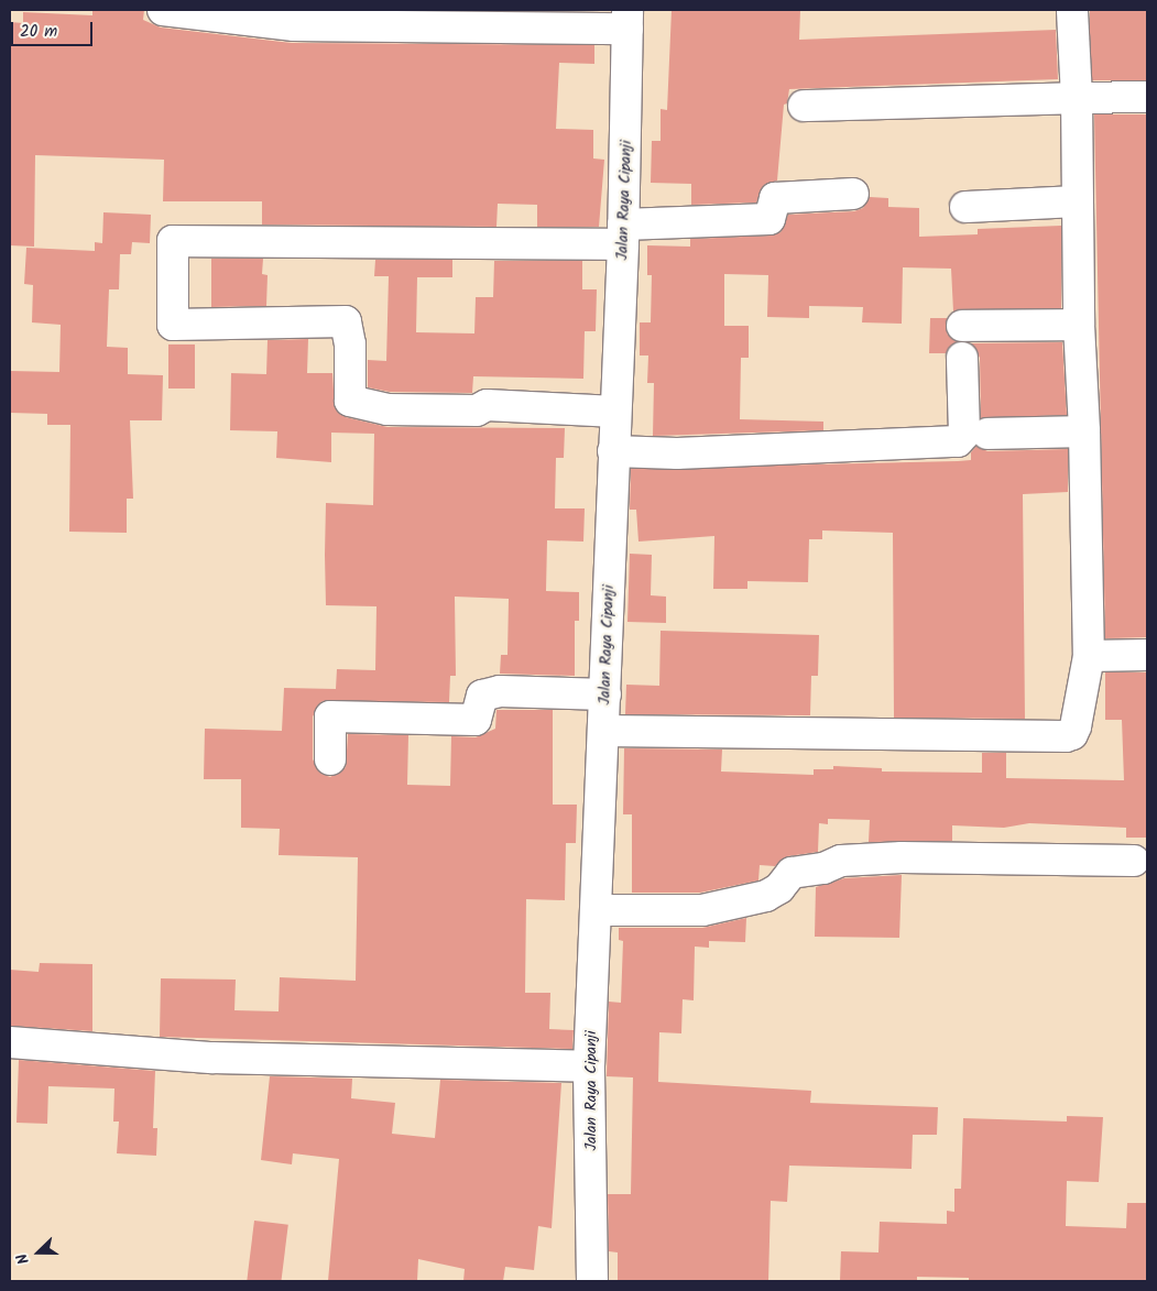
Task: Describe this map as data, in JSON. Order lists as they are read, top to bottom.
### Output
{
  "streets": {
    "street": ["Jalan Raya Cipanji"]
  },
  "scale_bar": "20 m",
  "north": "left"
}
